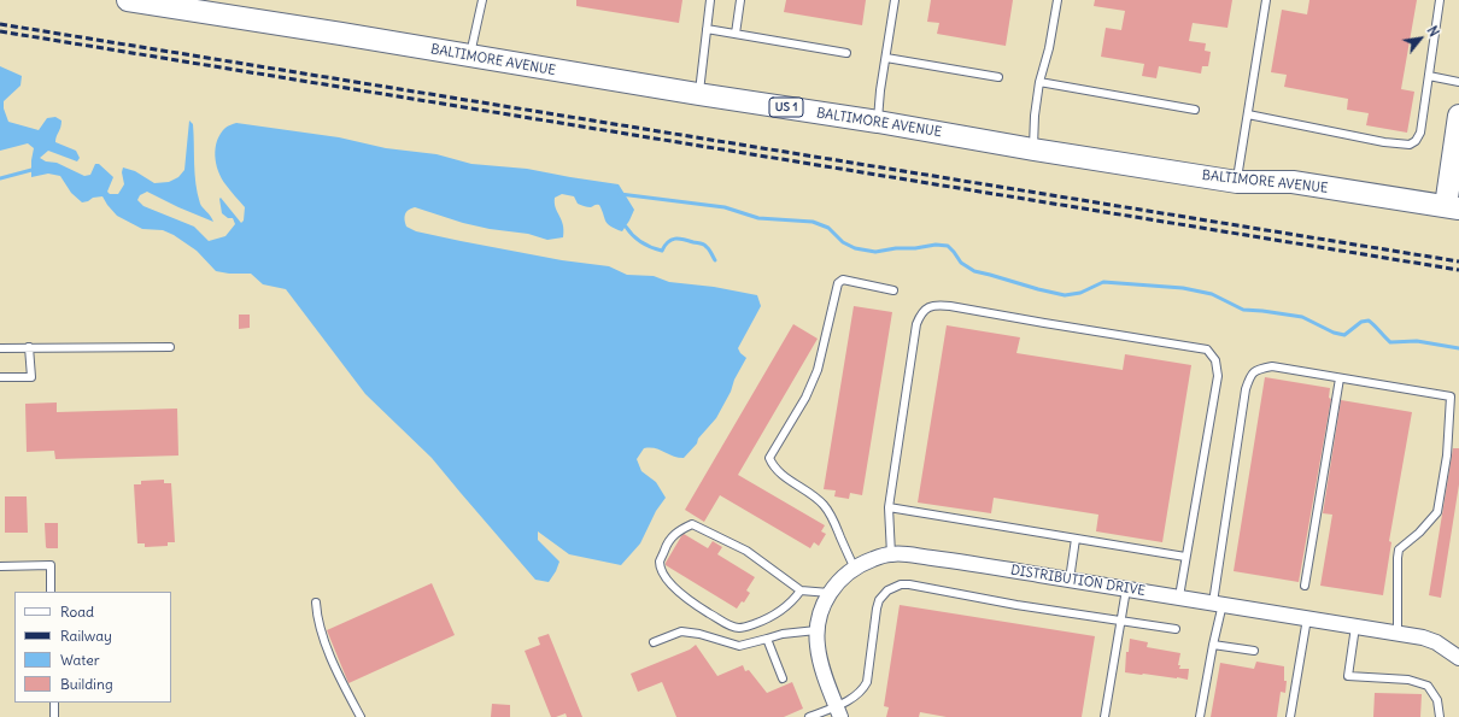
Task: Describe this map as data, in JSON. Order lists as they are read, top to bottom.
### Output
{
  "streets": {
    "main road": ["BALTIMORE AVENUE", "US 1"],
    "street": ["DISTRIBUTION DRIVE"]
  },
  "legend": [
    "Road",
    "Railway",
    "Water",
    "Building"
  ],
  "north": "top right"
}
